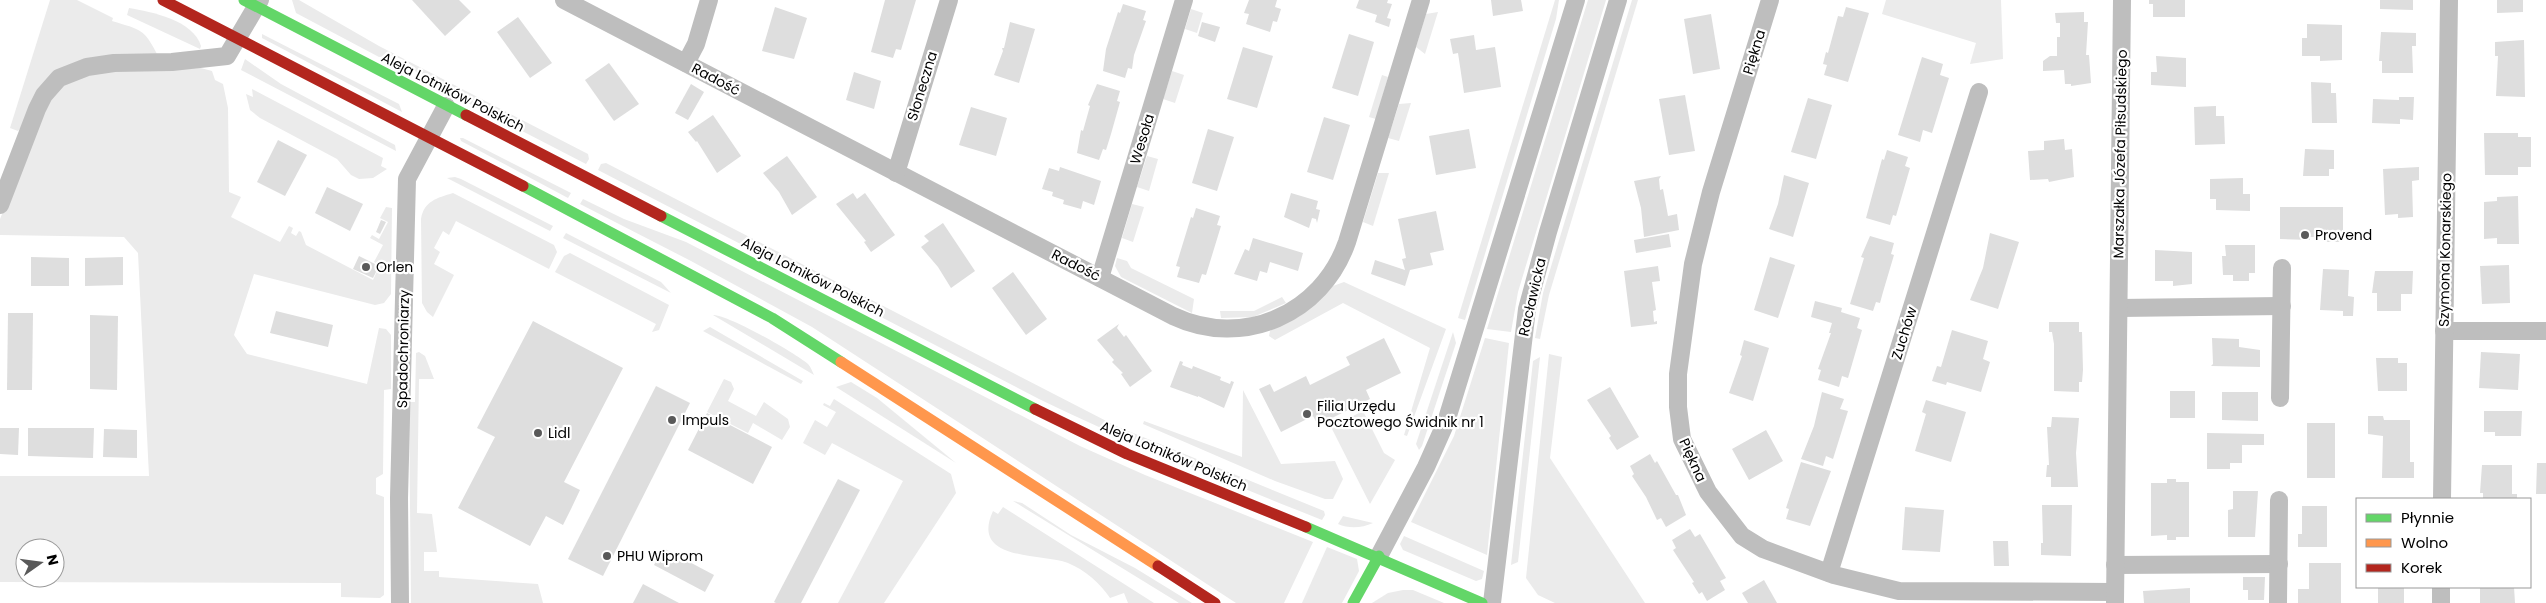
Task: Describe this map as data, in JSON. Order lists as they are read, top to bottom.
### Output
{
  "streets": {
    "street": [
      "Piękna",
      "Radość",
      "Słoneczna",
      "Aleja Lotników Polskich",
      "Wesoła",
      "Marszałka Józefa Piłsudskiego",
      "Szymona Konarskiego",
      "Racławicka",
      "Zuchów",
      "Spadochroniarzy"
    ]
  },
  "crossings": [
    ["Piękna", "Marszałka Józefa Piłsudskiego"],
    ["Piękna", "Zuchów"],
    ["Radość", "Słoneczna"],
    ["Radość", "Wesoła"],
    ["Aleja Lotników Polskich", "Spadochroniarzy"]
  ],
  "places": [
    "Provend",
    "Orlen",
    "Filia Urzędu Pocztowego Świdnik nr 1",
    "Impuls",
    "Lidl",
    "PHU Wiprom"
  ],
  "legend": ["Płynnie", "Wolno", "Korek"],
  "north": "right"
}
